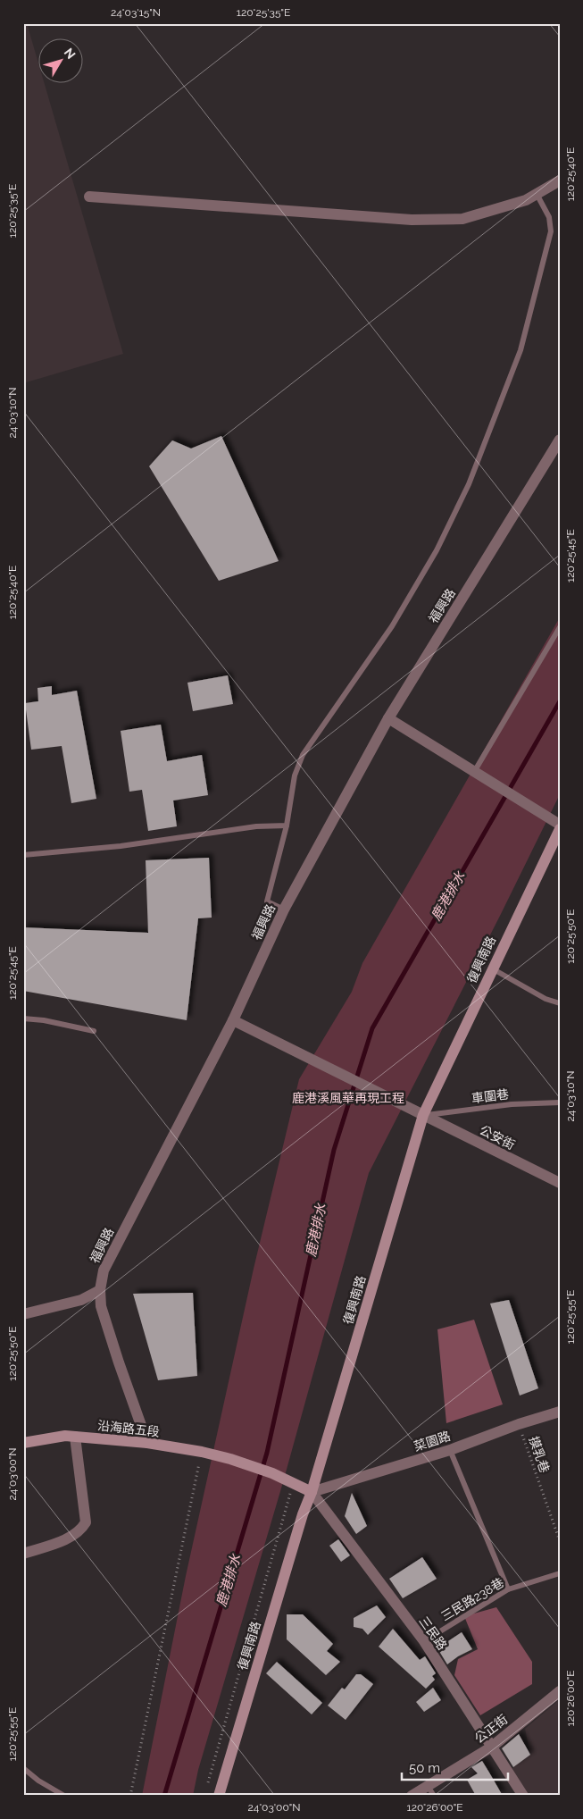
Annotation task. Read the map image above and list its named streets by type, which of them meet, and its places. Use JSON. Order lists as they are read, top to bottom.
{
  "streets": {
    "street": [
      "福興路",
      "復興南路",
      "公安街",
      "沿海路五段",
      "菜園路",
      "三民路",
      "公正街"
    ],
    "lane": ["車圍巷", "三民路238巷"],
    "path": ["摸乳巷"]
  },
  "crossings": [
    ["福興路", "公安街"],
    ["福興路", "沿海路五段"],
    ["復興南路", "車圍巷"],
    ["復興南路", "公安街"],
    ["復興南路", "沿海路五段"],
    ["復興南路", "菜園路"],
    ["復興南路", "三民路"],
    ["車圍巷", "公安街"],
    ["沿海路五段", "菜園路"],
    ["沿海路五段", "三民路"],
    ["菜園路", "摸乳巷"],
    ["菜園路", "三民路"],
    ["三民路238巷", "三民路"],
    ["三民路", "公正街"]
  ],
  "water": ["鹿港排水"],
  "parks": ["鹿港溪風華再現工程"],
  "scale_bar": "50 m",
  "north": "top right",
  "coordinates": [
    "24°03'15\"N",
    "120°25'35\"E",
    "120°25'40\"E",
    "24°03'10\"N",
    "120°25'45\"E",
    "120°25'50\"E",
    "120°25'55\"E",
    "24°03'00\"N",
    "120°26'00\"E"
  ]
}
